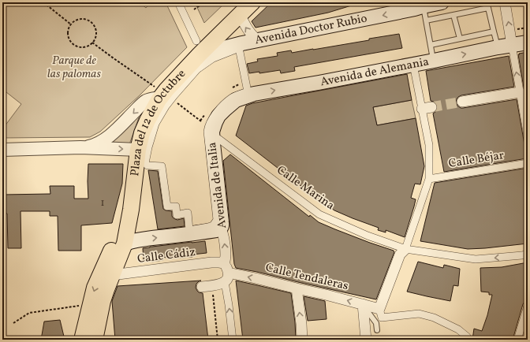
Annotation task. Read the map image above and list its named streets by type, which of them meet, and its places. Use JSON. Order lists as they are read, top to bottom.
{
  "streets": {
    "main road": [
      "Avenida Doctor Rubio",
      "Avenida de Alemania",
      "Plaza del 12 de Octubre",
      "Avenida de Italia"
    ],
    "street": [
      "Calle Béjar",
      "Calle Marina",
      "Calle Cádiz",
      "Calle Tendaleras"
    ]
  },
  "crossings": [
    ["Avenida Doctor Rubio", "Plaza del 12 de Octubre"],
    ["Avenida de Alemania", "Avenida de Italia"],
    ["Avenida de Italia", "Calle Cádiz"],
    ["Avenida de Italia", "Calle Tendaleras"],
    ["Calle Cádiz", "Calle Tendaleras"]
  ],
  "one_way": [
    "Avenida Doctor Rubio",
    "Avenida de Alemania",
    "Avenida de Italia",
    "Calle Marina",
    "Calle Tendaleras"
  ],
  "parks": ["Parque de las palomas"],
  "house_numbers": ["1"]
}
